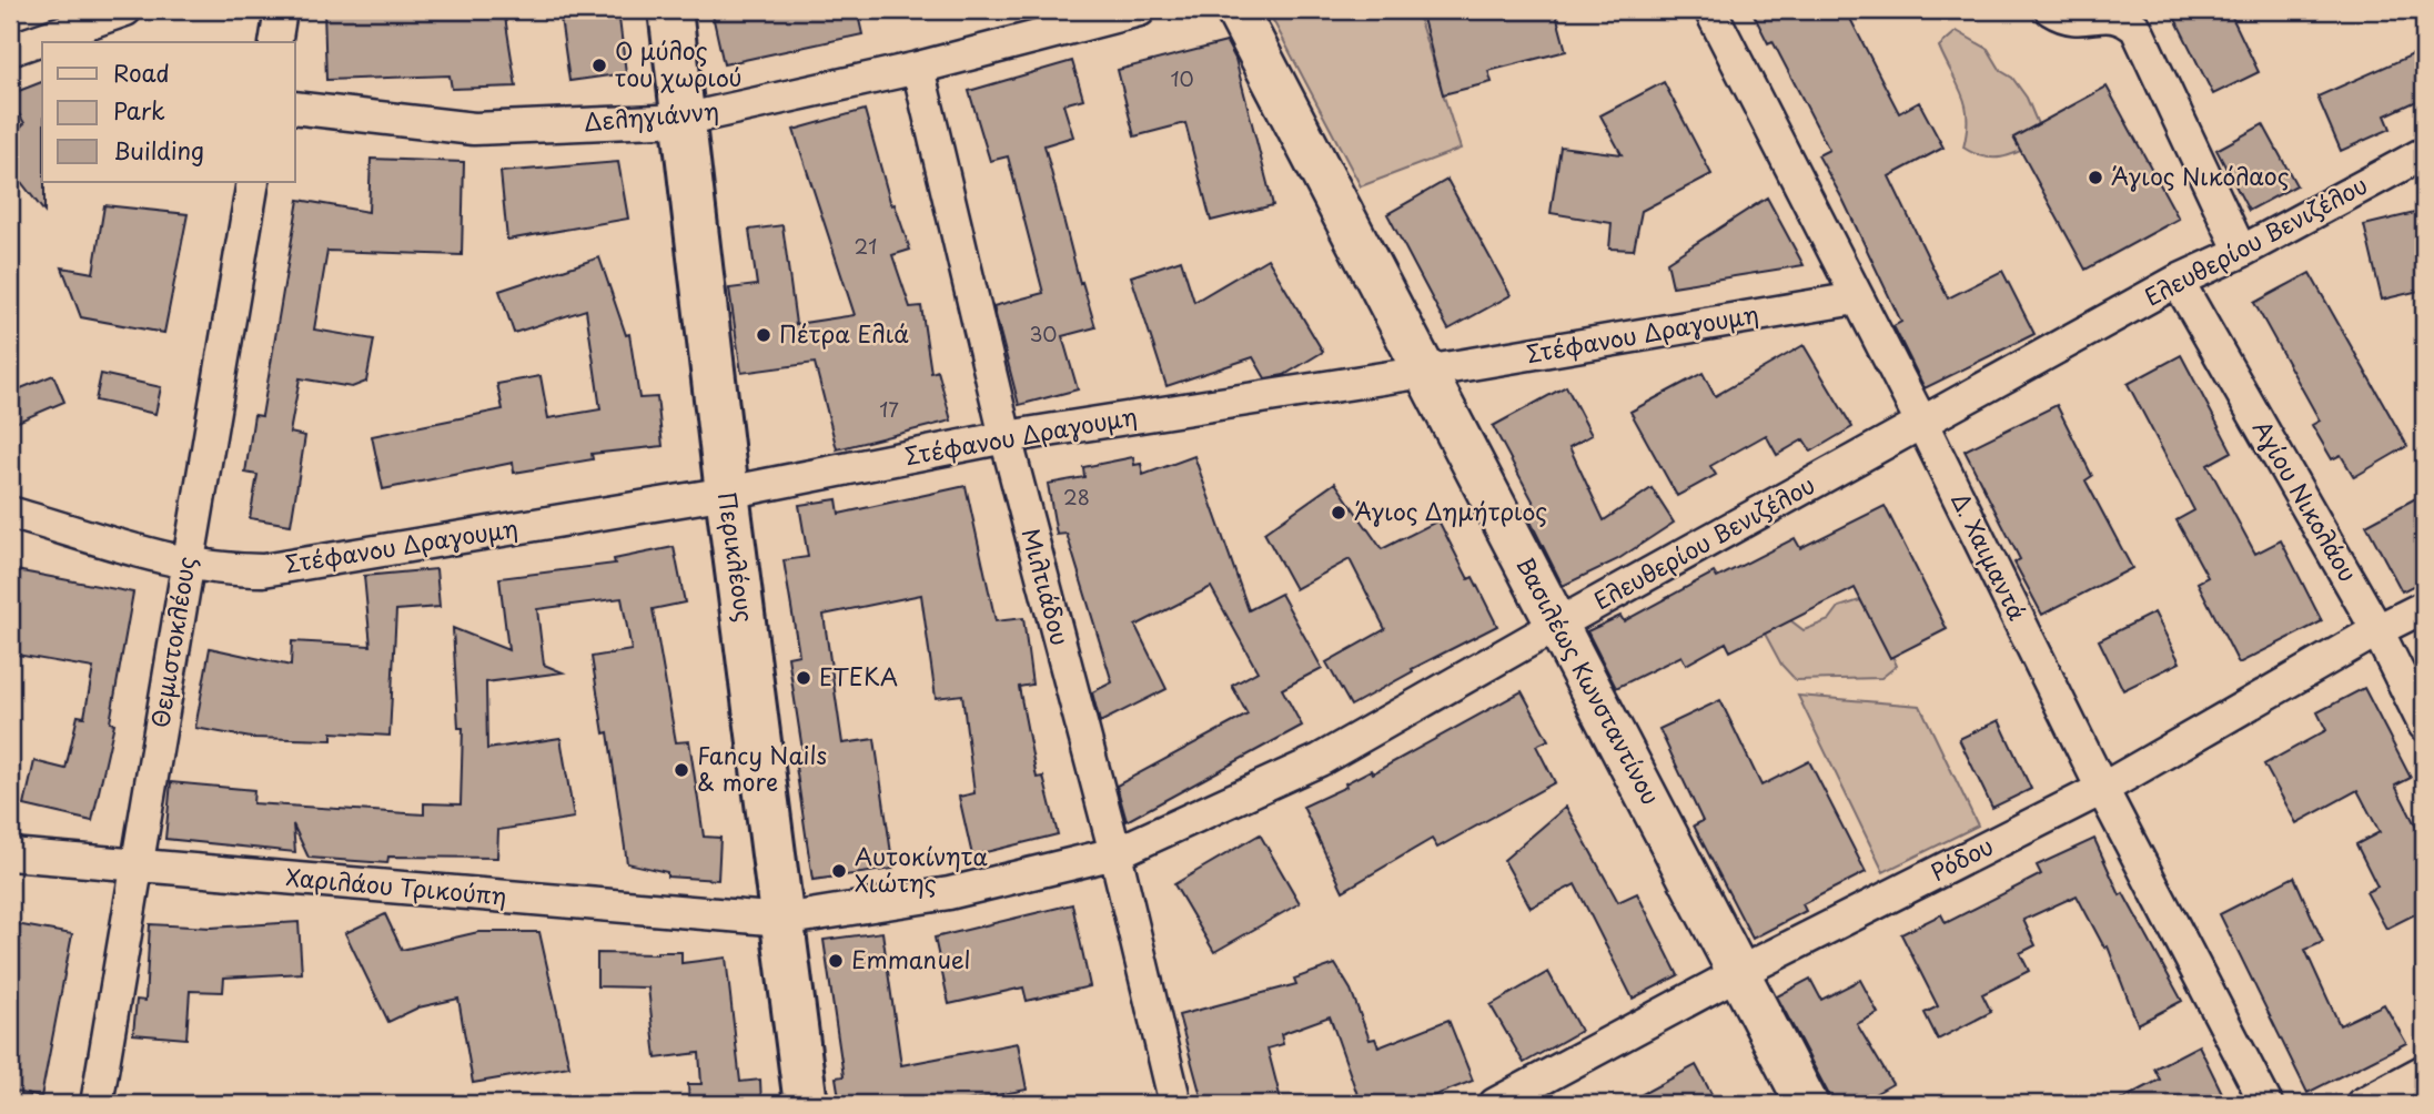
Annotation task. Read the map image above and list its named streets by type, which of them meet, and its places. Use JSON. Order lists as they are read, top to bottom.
{
  "streets": {
    "main road": ["Περικλέους"],
    "street": [
      "Δεληγιάννη",
      "Ελευθερίου Βενιζέλου",
      "Στέφανου Δραγουμη",
      "Αγίου Νικολάου",
      "Δ. Χαιμαντά",
      "Μιλτιάδου",
      "Θεμιστοκλέους",
      "Βασιλέως Κωνσταντίνου",
      "Ρόδου",
      "Χαριλάου Τρικούπη"
    ]
  },
  "crossings": [
    ["Δεληγιάννη", "Περικλέους"],
    ["Δεληγιάννη", "Μιλτιάδου"],
    ["Ελευθερίου Βενιζέλου", "Αγίου Νικολάου"],
    ["Ελευθερίου Βενιζέλου", "Περικλέους"],
    ["Ελευθερίου Βενιζέλου", "Δ. Χαιμαντά"],
    ["Ελευθερίου Βενιζέλου", "Μιλτιάδου"],
    ["Ελευθερίου Βενιζέλου", "Βασιλέως Κωνσταντίνου"],
    ["Ελευθερίου Βενιζέλου", "Χαριλάου Τρικούπη"],
    ["Στέφανου Δραγουμη", "Περικλέους"],
    ["Στέφανου Δραγουμη", "Δ. Χαιμαντά"],
    ["Στέφανου Δραγουμη", "Μιλτιάδου"],
    ["Στέφανου Δραγουμη", "Θεμιστοκλέους"],
    ["Στέφανου Δραγουμη", "Βασιλέως Κωνσταντίνου"],
    ["Αγίου Νικολάου", "Ρόδου"],
    ["Περικλέους", "Χαριλάου Τρικούπη"],
    ["Δ. Χαιμαντά", "Ρόδου"],
    ["Θεμιστοκλέους", "Χαριλάου Τρικούπη"],
    ["Βασιλέως Κωνσταντίνου", "Ρόδου"]
  ],
  "places": [
    "Ο μύλος του χωριού",
    "Άγιος Νικόλαος",
    "Πέτρα Ελιά",
    "Άγιος Δημήτριος",
    "ΕΤΕΚΑ",
    "Fancy Nails & more",
    "Αυτοκίνητα Χιώτης",
    "Emmanuel"
  ],
  "house_numbers": [
    "10",
    "21",
    "30",
    "17",
    "28"
  ],
  "legend": ["Road", "Park", "Building"]
}
